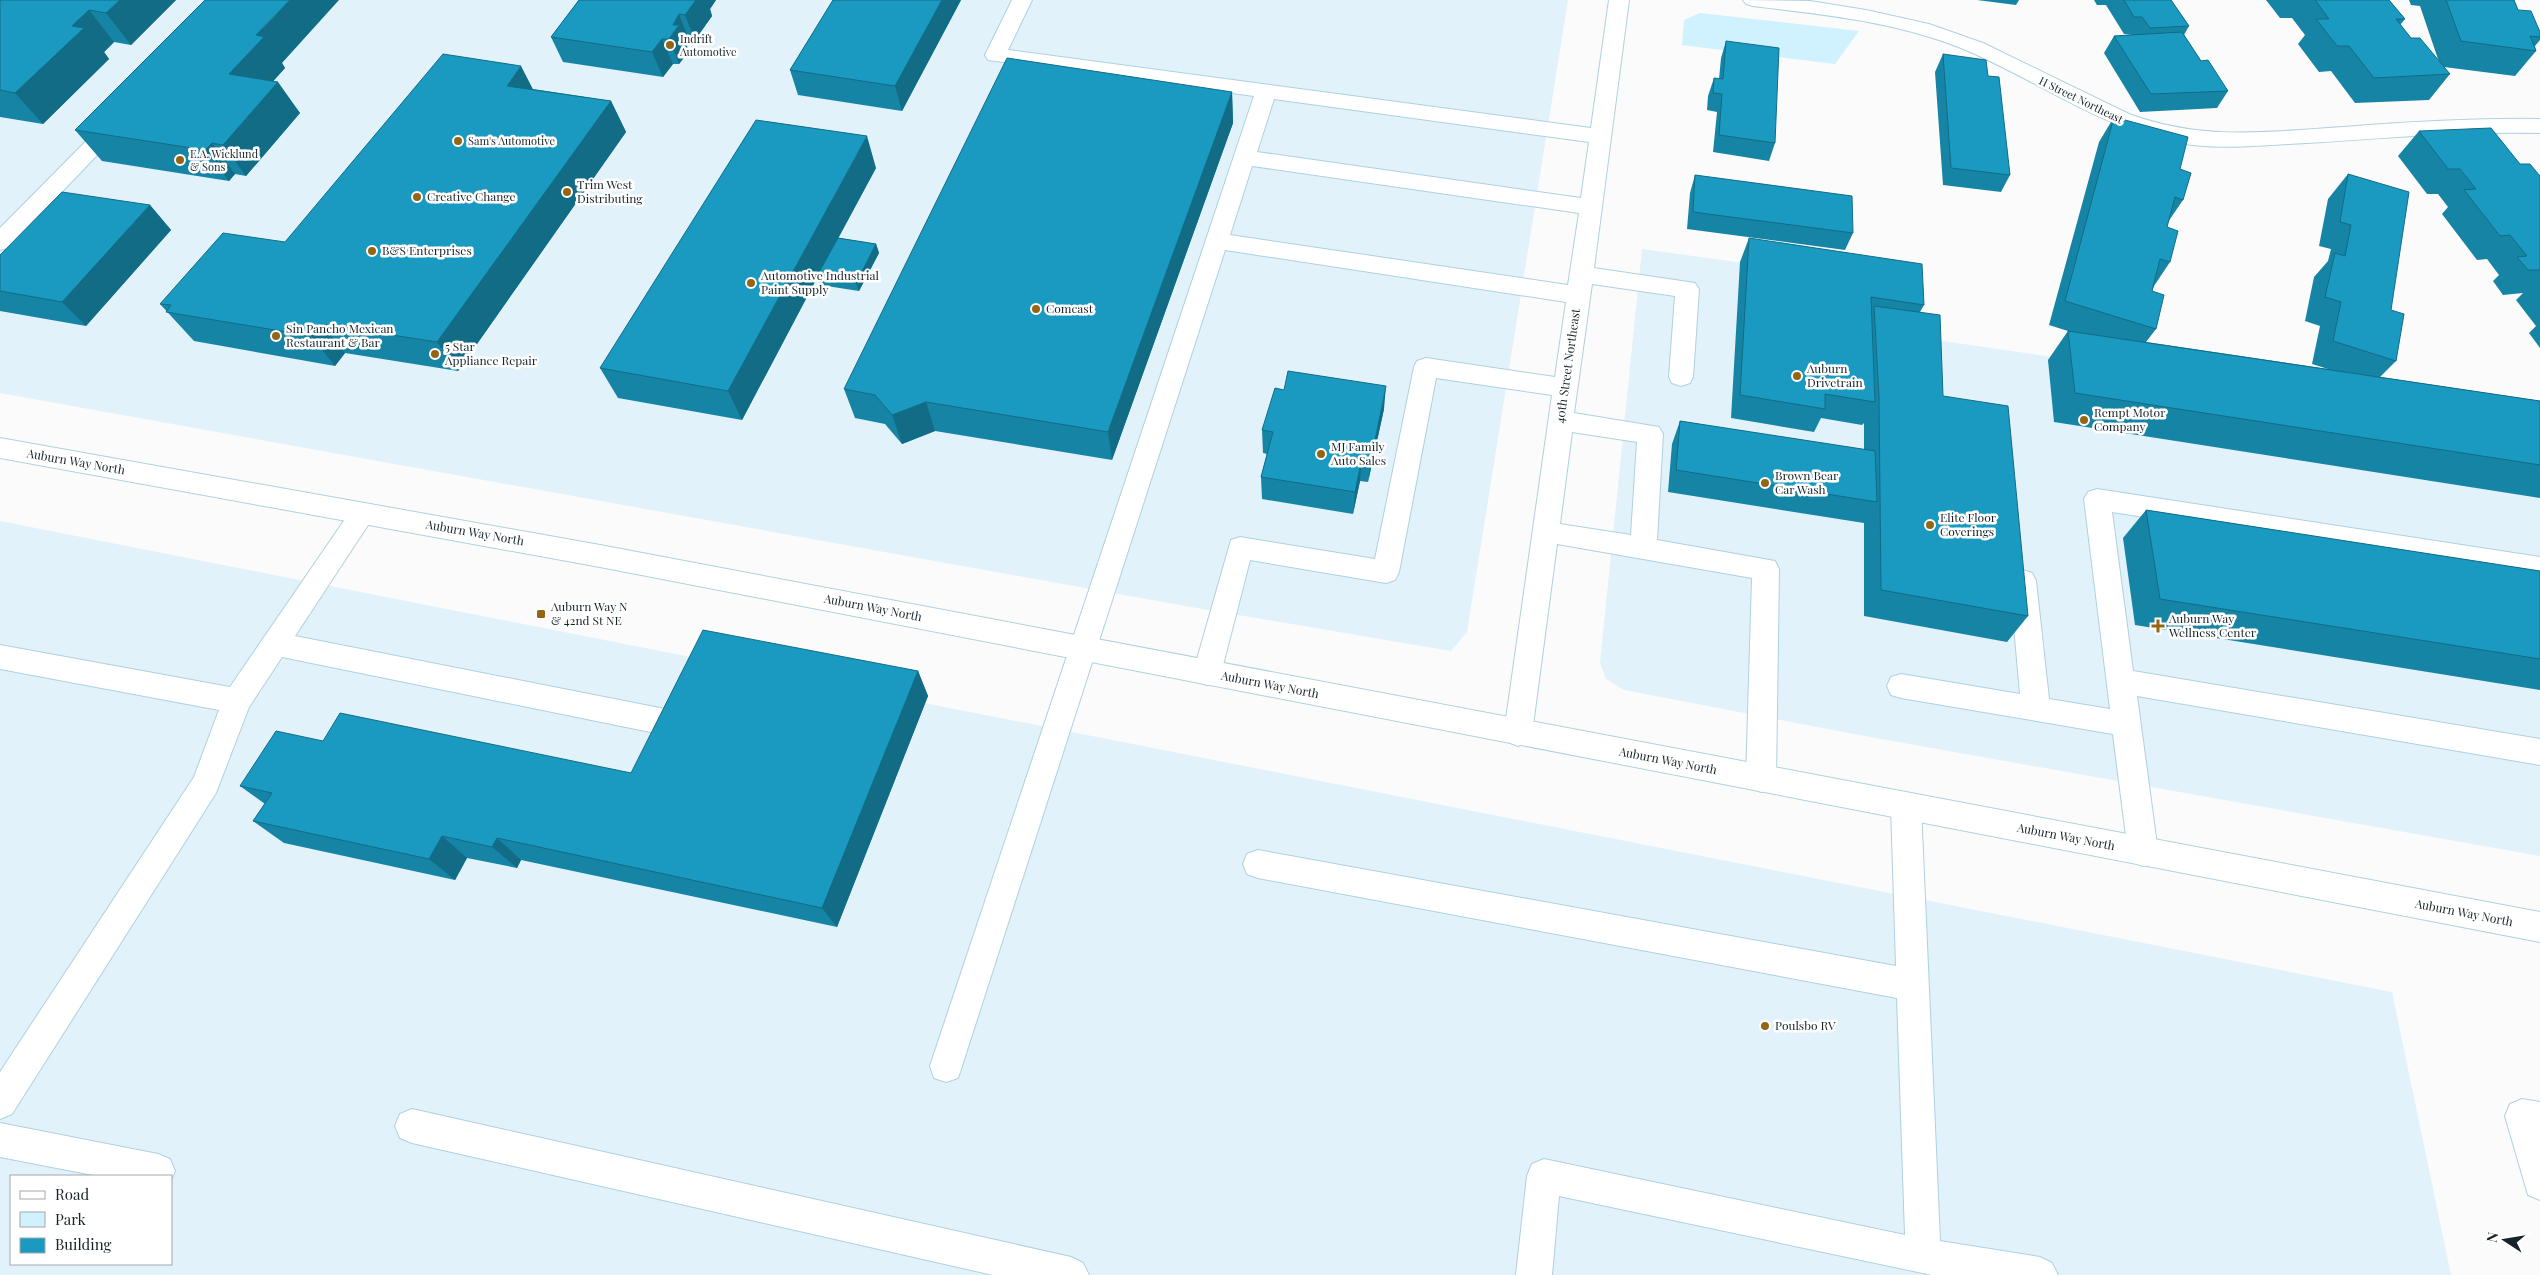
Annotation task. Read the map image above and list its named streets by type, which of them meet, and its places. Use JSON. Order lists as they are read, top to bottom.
{
  "streets": {
    "main road": ["H Street Northeast", "40th Street Northeast", "Auburn Way North"]
  },
  "crossings": [
    ["40th Street Northeast", "Auburn Way North"]
  ],
  "places": {
    "other": [
      "Indrift Automotive",
      "Sam's Automotive",
      "E.A. Wicklund & Sons",
      "Trim West Distributing",
      "Creative Change",
      "B&S Enterprises",
      "Automotive Industrial Paint Supply",
      "Comcast",
      "Sin Pancho Mexican Restaurant & Bar",
      "5 Star Appliance Repair",
      "Auburn Drivetrain",
      "Rempt Motor Company",
      "MJ Family Auto Sales",
      "Brown Bear Car Wash",
      "Elite Floor Coverings",
      "Poulsbo RV"
    ],
    "transit": ["Auburn Way N & 42nd St NE"],
    "health": ["Auburn Way Wellness Center"]
  },
  "legend": ["Road", "Park", "Building"],
  "north": "left"
}
